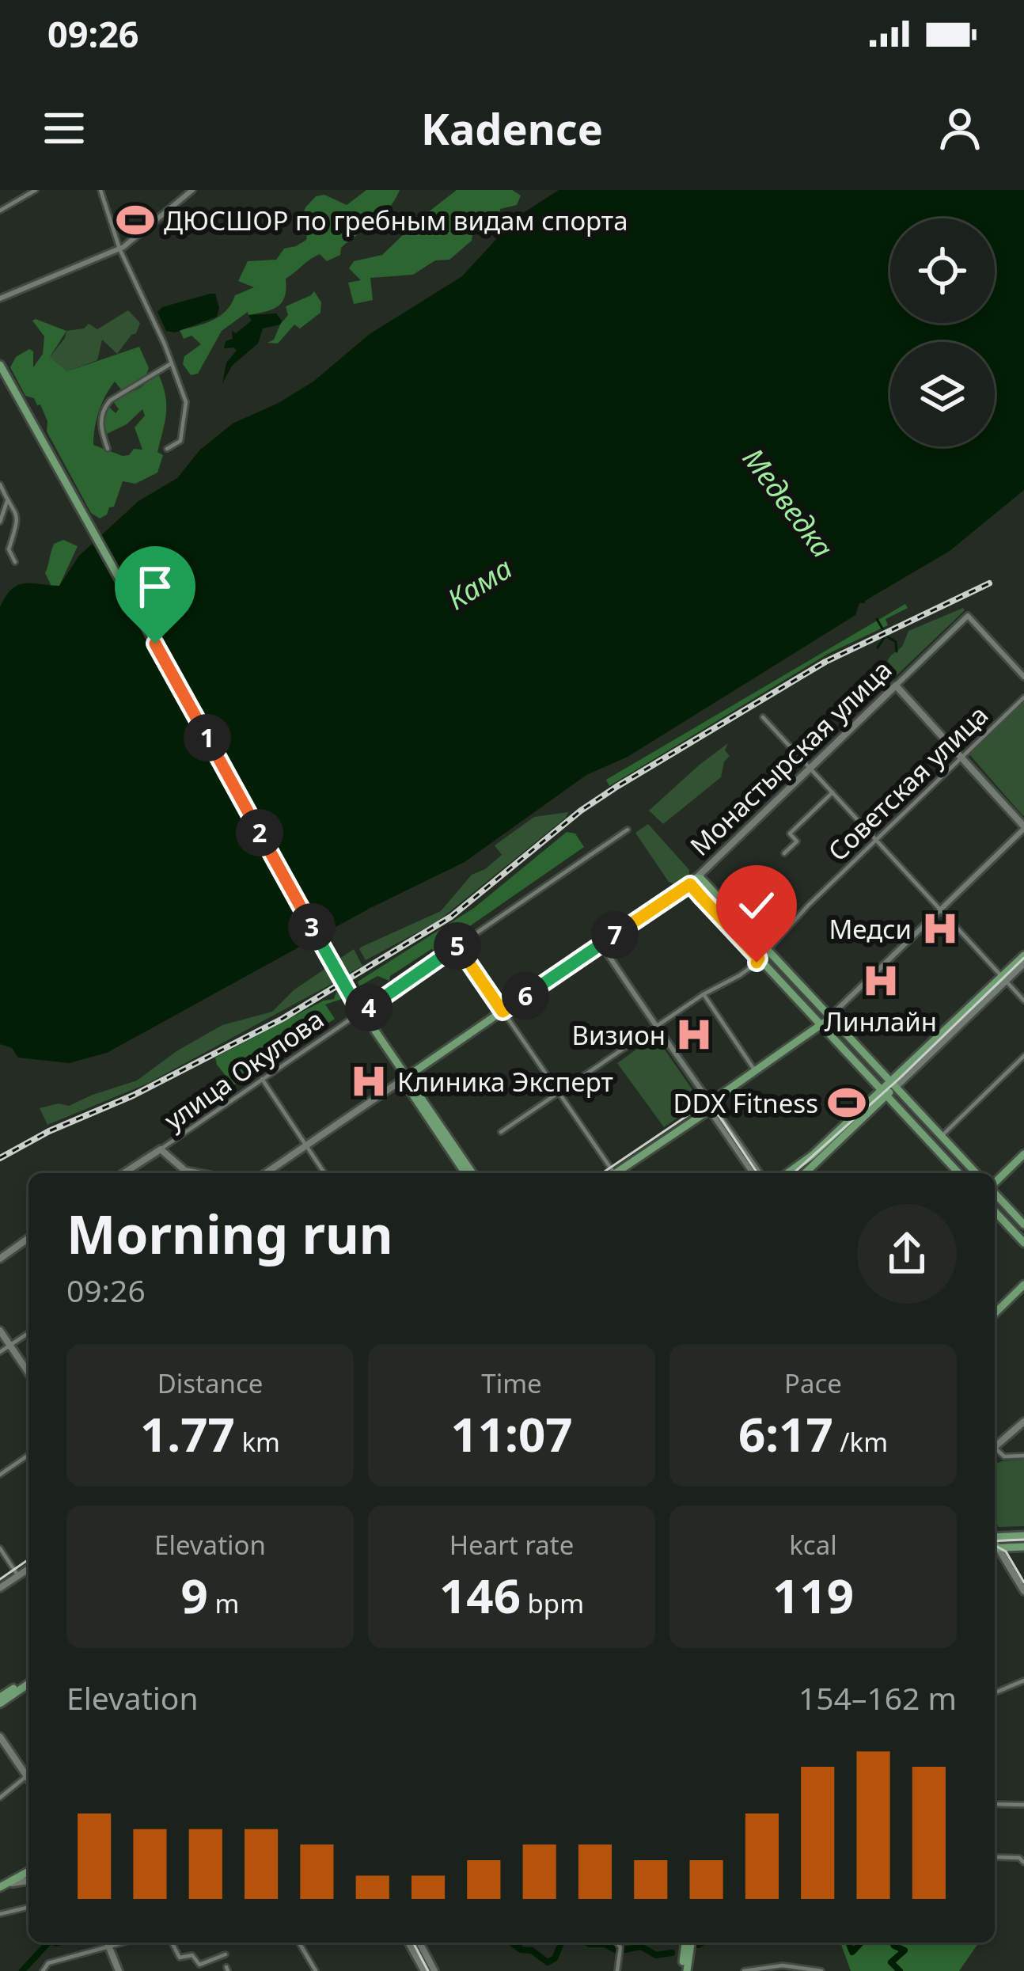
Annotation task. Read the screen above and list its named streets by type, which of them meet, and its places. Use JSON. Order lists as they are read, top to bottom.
{
  "streets": {
    "main road": ["Монастырская улица", "улица Окулова"],
    "street": ["Советская улица"]
  },
  "water": ["Медведка", "Кама"],
  "places": {
    "sports": ["ДЮСШОР по гребным видам спорта", "DDX Fitness"],
    "hospital": [
      "Медси",
      "Линлайн",
      "Визион",
      "Клиника Эксперт"
    ]
  },
  "page": {
    "status": "09:26",
    "header": "Kadence",
    "pins": [
      "1",
      "2",
      "3",
      "7",
      "5",
      "6",
      "4"
    ],
    "heading": ["Morning run", "09:26"],
    "stats": [
      ["Distance", "1.77 km"],
      ["Time", "11:07"],
      ["Pace", "6:17 /km"],
      ["Elevation", "9 m"],
      ["Heart rate", "146 bpm"],
      ["kcal", "119"]
    ],
    "chart": ["Elevation", "154–162 m"]
  }
}
